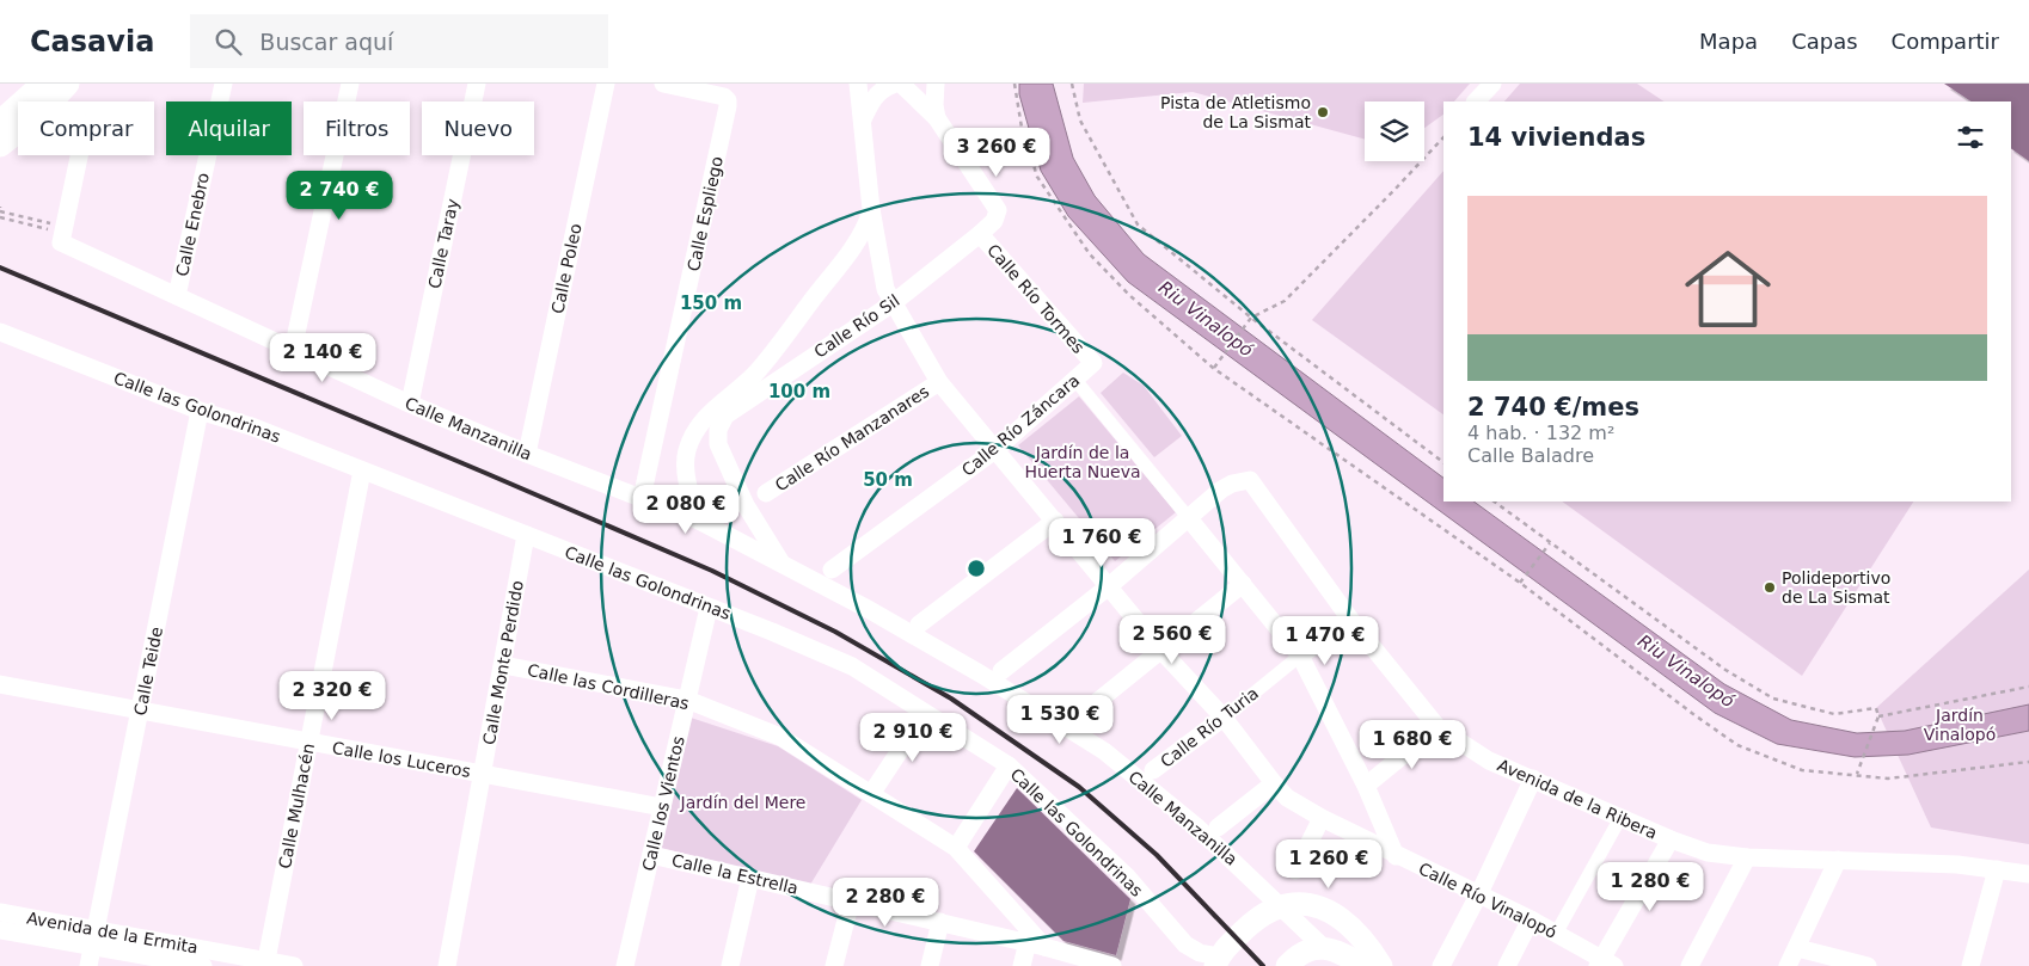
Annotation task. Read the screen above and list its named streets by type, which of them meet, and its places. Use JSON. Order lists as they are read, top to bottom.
{
  "streets": {
    "street": [
      "Calle Espliego",
      "Calle Enebro",
      "Calle Taray",
      "Calle Poleo",
      "Calle Río Tormes",
      "Calle Río Sil",
      "Calle las Golondrinas",
      "Calle Río Záncara",
      "Calle Manzanilla",
      "Calle Río Manzanares",
      "Calle Monte Perdido",
      "Calle Teide",
      "Calle las Cordilleras",
      "Calle Río Turia",
      "Calle los Luceros",
      "Avenida de la Ribera",
      "Calle los Vientos",
      "Calle Mulhacén",
      "Calle la Estrella",
      "Calle Río Vinalopó",
      "Avenida de la Ermita"
    ]
  },
  "crossings": [
    ["Calle Espliego", "Calle Manzanilla"],
    ["Calle Enebro", "Calle Manzanilla"],
    ["Calle Taray", "Calle Manzanilla"],
    ["Calle Poleo", "Calle Manzanilla"],
    ["Calle Río Tormes", "Calle Río Sil"],
    ["Calle Río Tormes", "Calle Río Záncara"],
    ["Calle Río Sil", "Calle Manzanilla"],
    ["Calle Río Sil", "Calle Río Vinalopó"],
    ["Calle las Golondrinas", "Calle Monte Perdido"],
    ["Calle las Golondrinas", "Calle Teide"],
    ["Calle las Golondrinas", "Calle los Vientos"],
    ["Calle las Golondrinas", "Calle Mulhacén"],
    ["Calle Río Záncara", "Calle Río Vinalopó"],
    ["Calle Río Manzanares", "Calle Río Vinalopó"],
    ["Calle Monte Perdido", "Calle las Cordilleras"],
    ["Calle Monte Perdido", "Calle los Luceros"],
    ["Calle Teide", "Calle los Luceros"],
    ["Calle Teide", "Avenida de la Ermita"],
    ["Calle las Cordilleras", "Calle los Vientos"],
    ["Calle las Cordilleras", "Calle la Estrella"],
    ["Calle Río Turia", "Avenida de la Ribera"],
    ["Calle Río Turia", "Calle Río Vinalopó"],
    ["Calle los Luceros", "Calle los Vientos"],
    ["Calle los Luceros", "Calle Mulhacén"],
    ["Calle los Vientos", "Calle la Estrella"],
    ["Calle Mulhacén", "Avenida de la Ermita"]
  ],
  "water": ["Riu Vinalopó"],
  "parks": ["Jardín de la Huerta Nueva", "Jardín Vinalopó", "Jardín del Mere"],
  "places": ["Pista de Atletismo de La Sismat", "Polideportivo de La Sismat"],
  "page": {
    "header": "Casavia",
    "search": "Buscar aquí",
    "nav": ["Mapa", "Capas", "Compartir"],
    "chip": [
      "Comprar",
      "Alquilar",
      "Filtros",
      "Nuevo"
    ],
    "heading": "14 viviendas",
    "price": [
      "3 260 €",
      "2 740 €",
      "2 140 €",
      "2 080 €",
      "1 760 €",
      "2 560 €",
      "1 470 €",
      "2 320 €",
      "1 530 €",
      "2 910 €",
      "1 680 €",
      "1 260 €",
      "1 280 €",
      "2 280 €"
    ],
    "list": [
      {
        "name": "2 740 €/mes",
        "note": "4 hab. · 132 m² · Calle Baladre"
      }
    ]
  },
  "rings": ["150 m", "100 m", "50 m"]
}
